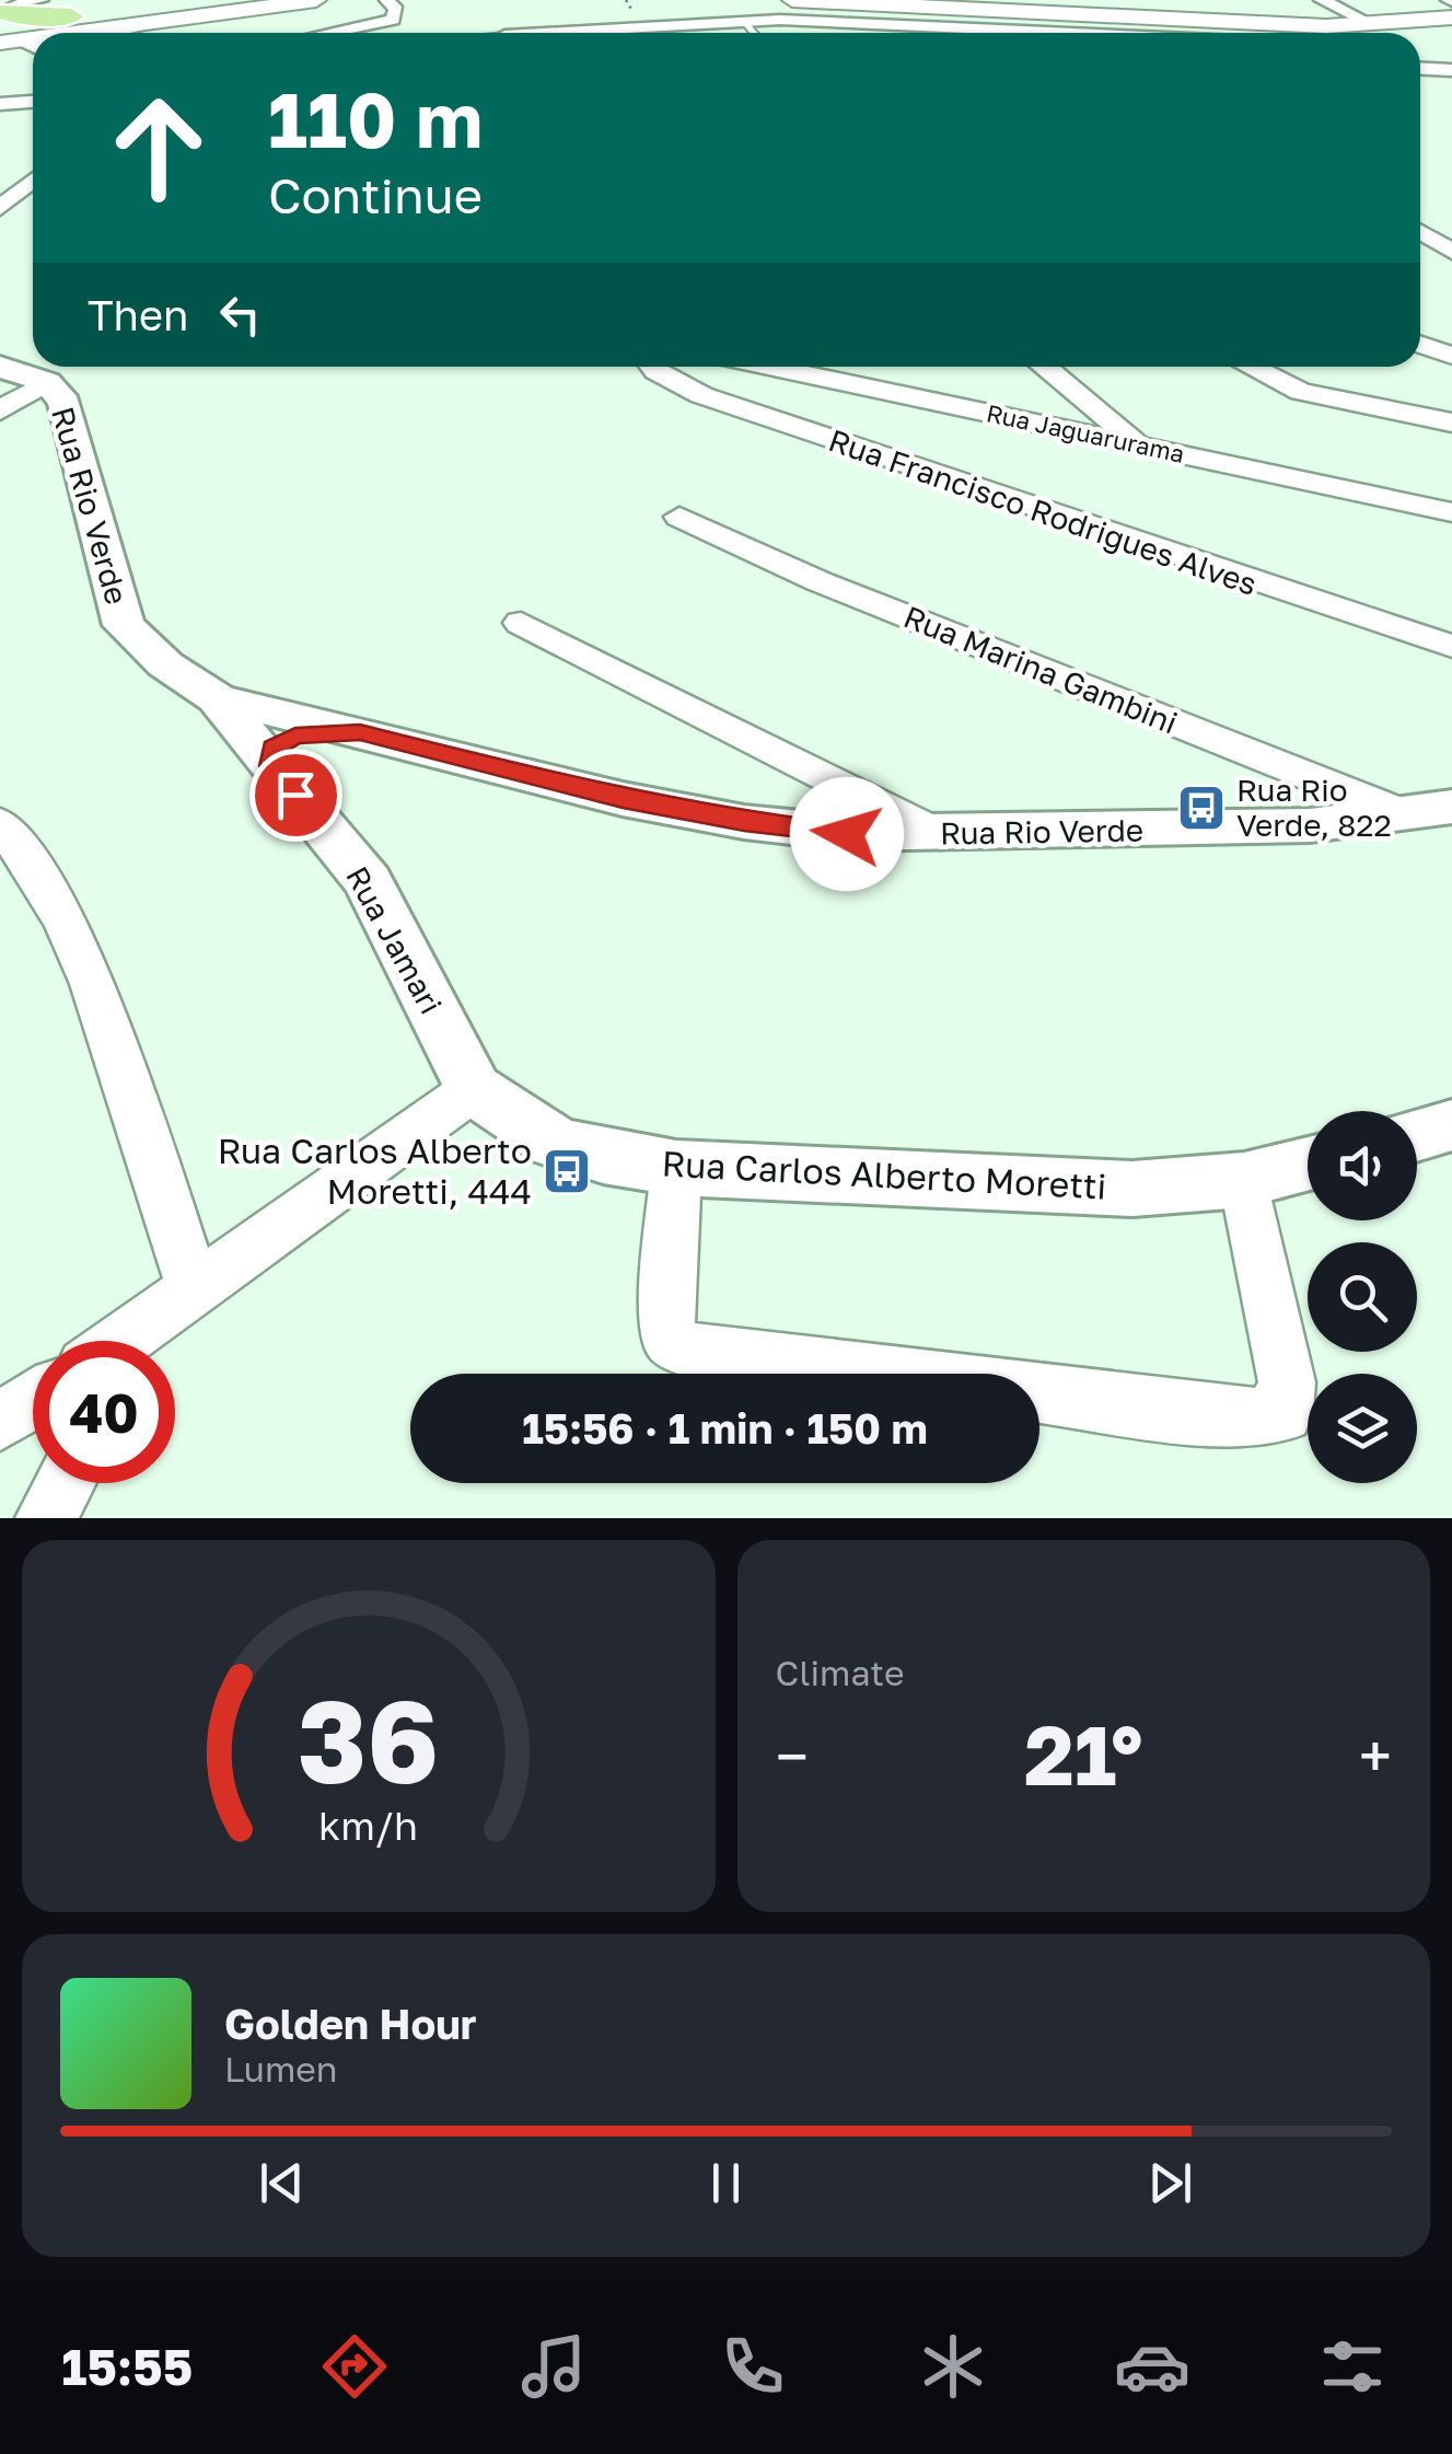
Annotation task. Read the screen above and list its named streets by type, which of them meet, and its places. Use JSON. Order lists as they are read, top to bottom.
{
  "streets": {
    "street": [
      "Rua Jaguarurama",
      "Rua Rio Verde",
      "Rua Francisco Rodrigues Alves",
      "Rua Marina Gambini",
      "Rua Jamari",
      "Rua Carlos Alberto Moretti"
    ]
  },
  "crossings": [
    ["Rua Rio Verde", "Rua Marina Gambini"],
    ["Rua Rio Verde", "Rua Jamari"],
    ["Rua Jamari", "Rua Carlos Alberto Moretti"]
  ],
  "places": {
    "bus stop": ["Rua Rio Verde, 822", "Rua Carlos Alberto Moretti, 444"]
  },
  "page": {
    "turn": ["110 m", "Continue"],
    "then": "Then",
    "limit": "40",
    "trip": "15:56 · 1 min · 150 m",
    "tile": "Climate",
    "heat": ["−", "21°", "+"],
    "song": ["Golden Hour", "Lumen"],
    "tabs": "15:55",
    "gauge": ["36", "km/h"]
  }
}
